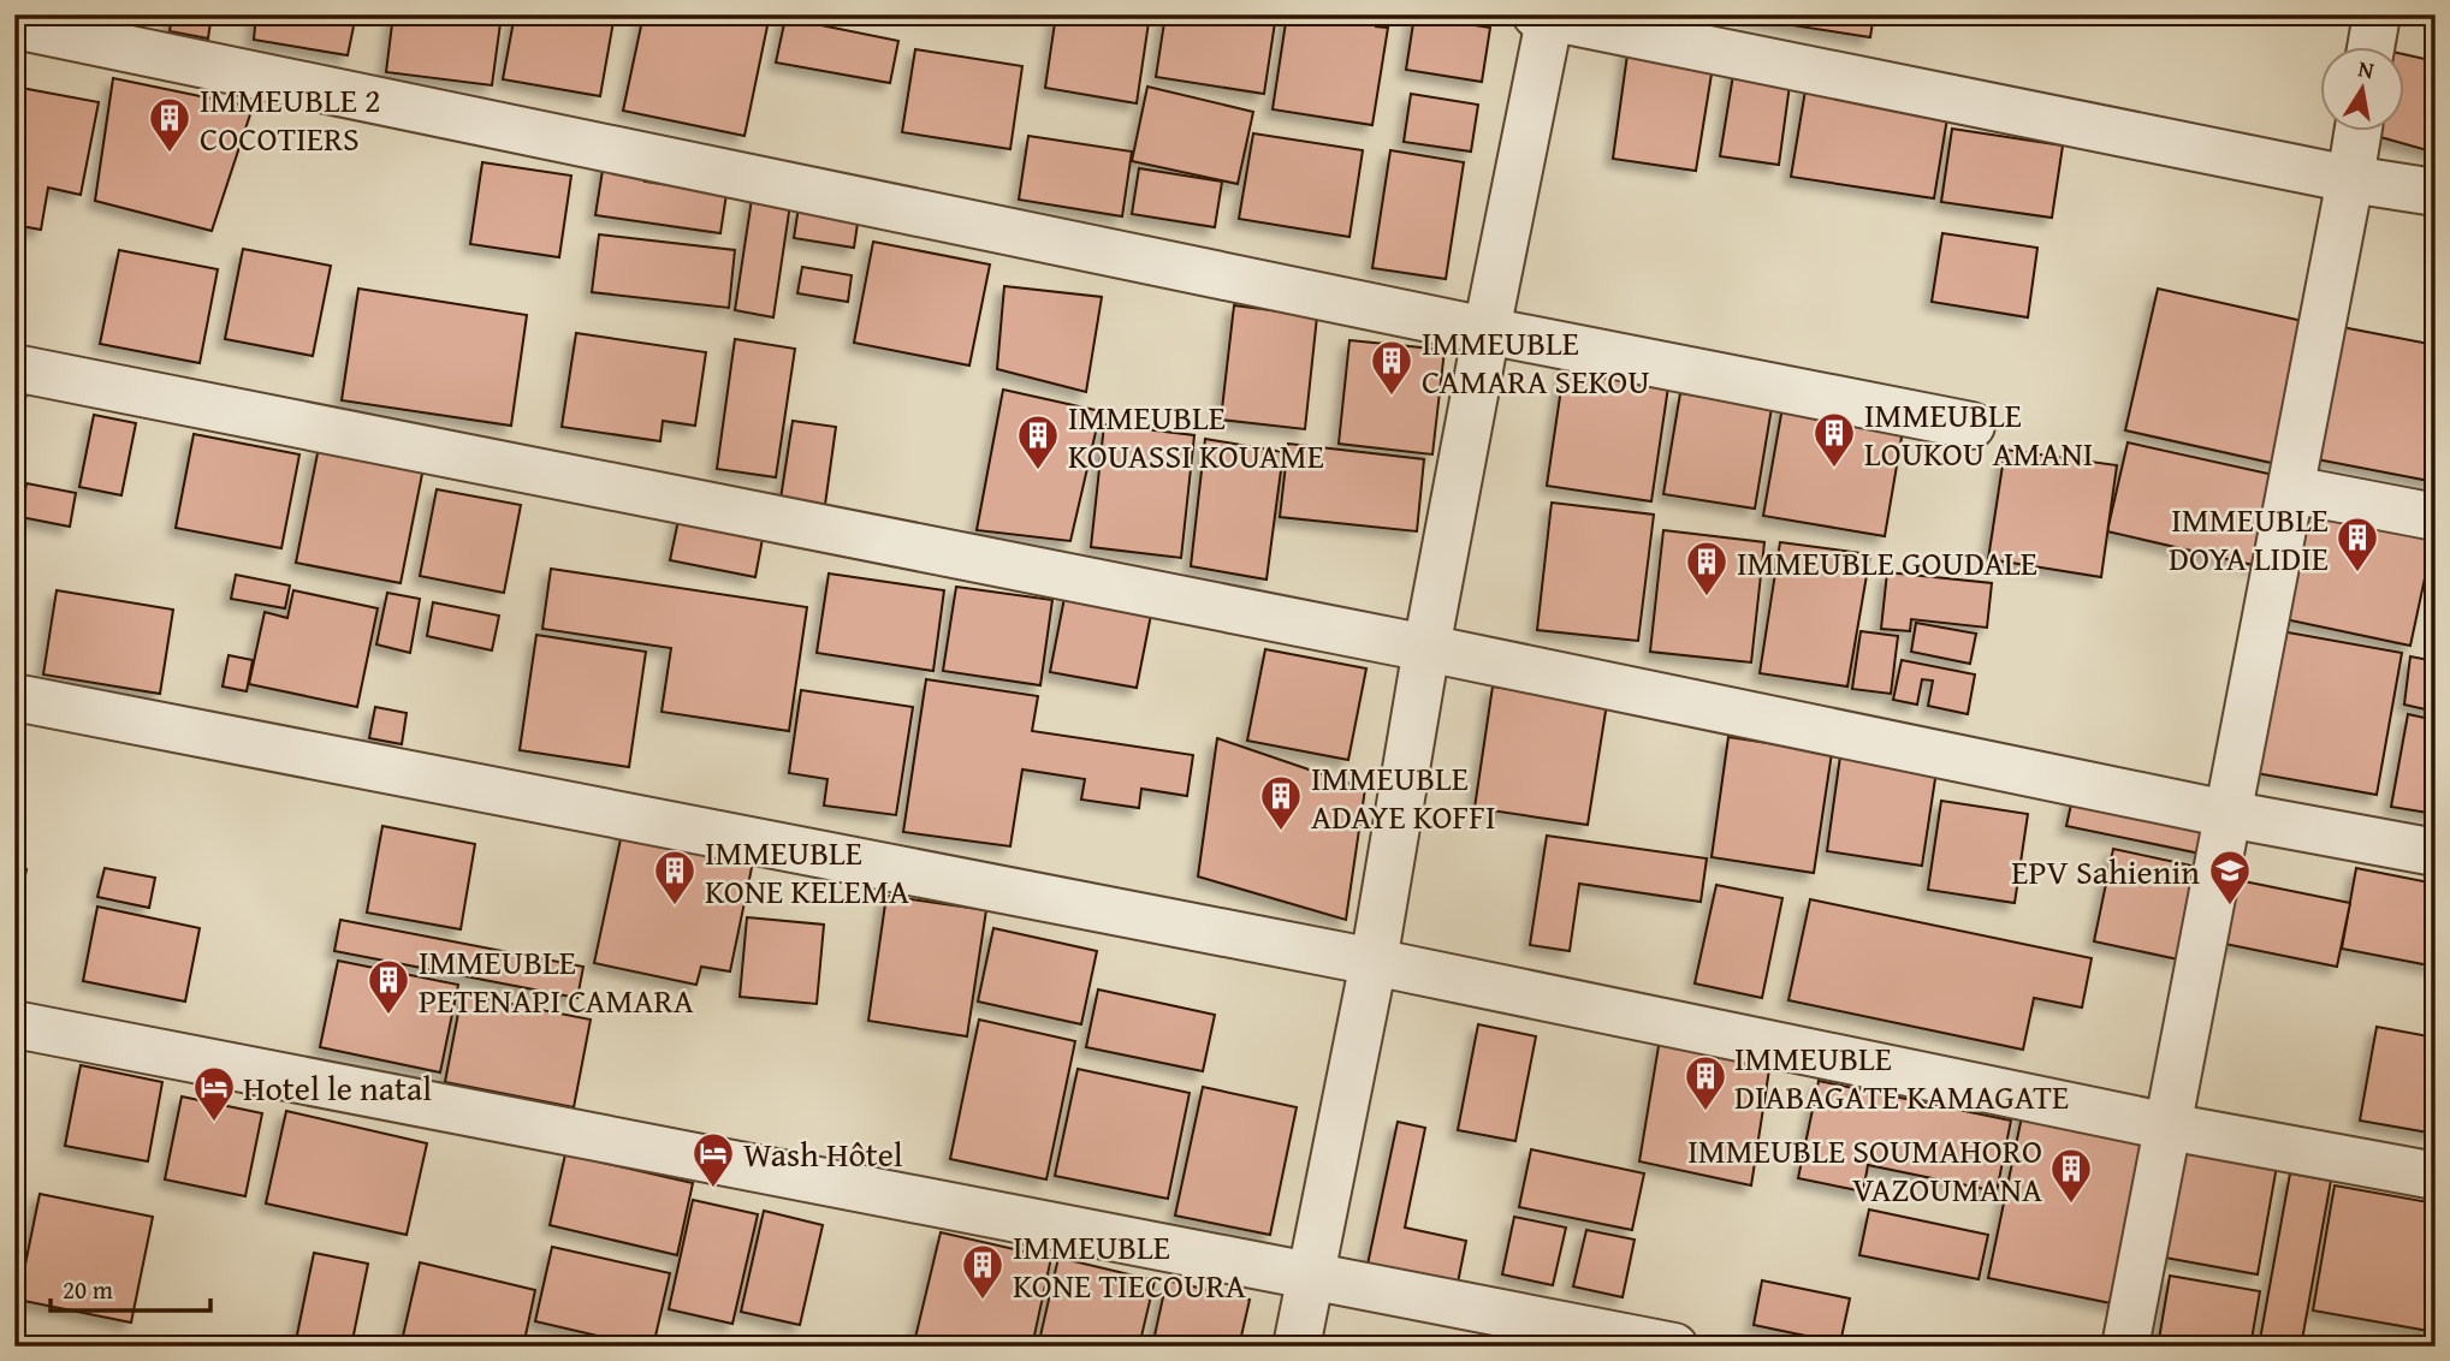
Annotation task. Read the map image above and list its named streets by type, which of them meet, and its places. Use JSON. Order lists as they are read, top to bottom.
{
  "places": {
    "building": [
      "IMMEUBLE 2 COCOTIERS",
      "IMMEUBLE CAMARA SEKOU",
      "IMMEUBLE LOUKOU AMANI",
      "IMMEUBLE KOUASSI KOUAME",
      "IMMEUBLE DOYA LIDIE",
      "IMMEUBLE GOUDALE",
      "IMMEUBLE ADAYE KOFFI",
      "IMMEUBLE KONE KELEMA",
      "IMMEUBLE PETENAPI CAMARA",
      "IMMEUBLE DIABAGATE KAMAGATE",
      "IMMEUBLE SOUMAHORO VAZOUMANA",
      "IMMEUBLE KONE TIECOURA"
    ],
    "school or university": ["EPV Sahienin"],
    "hotel": ["Hotel le natal", "Wash Hôtel"]
  },
  "scale_bar": "20 m",
  "north": "top"
}
